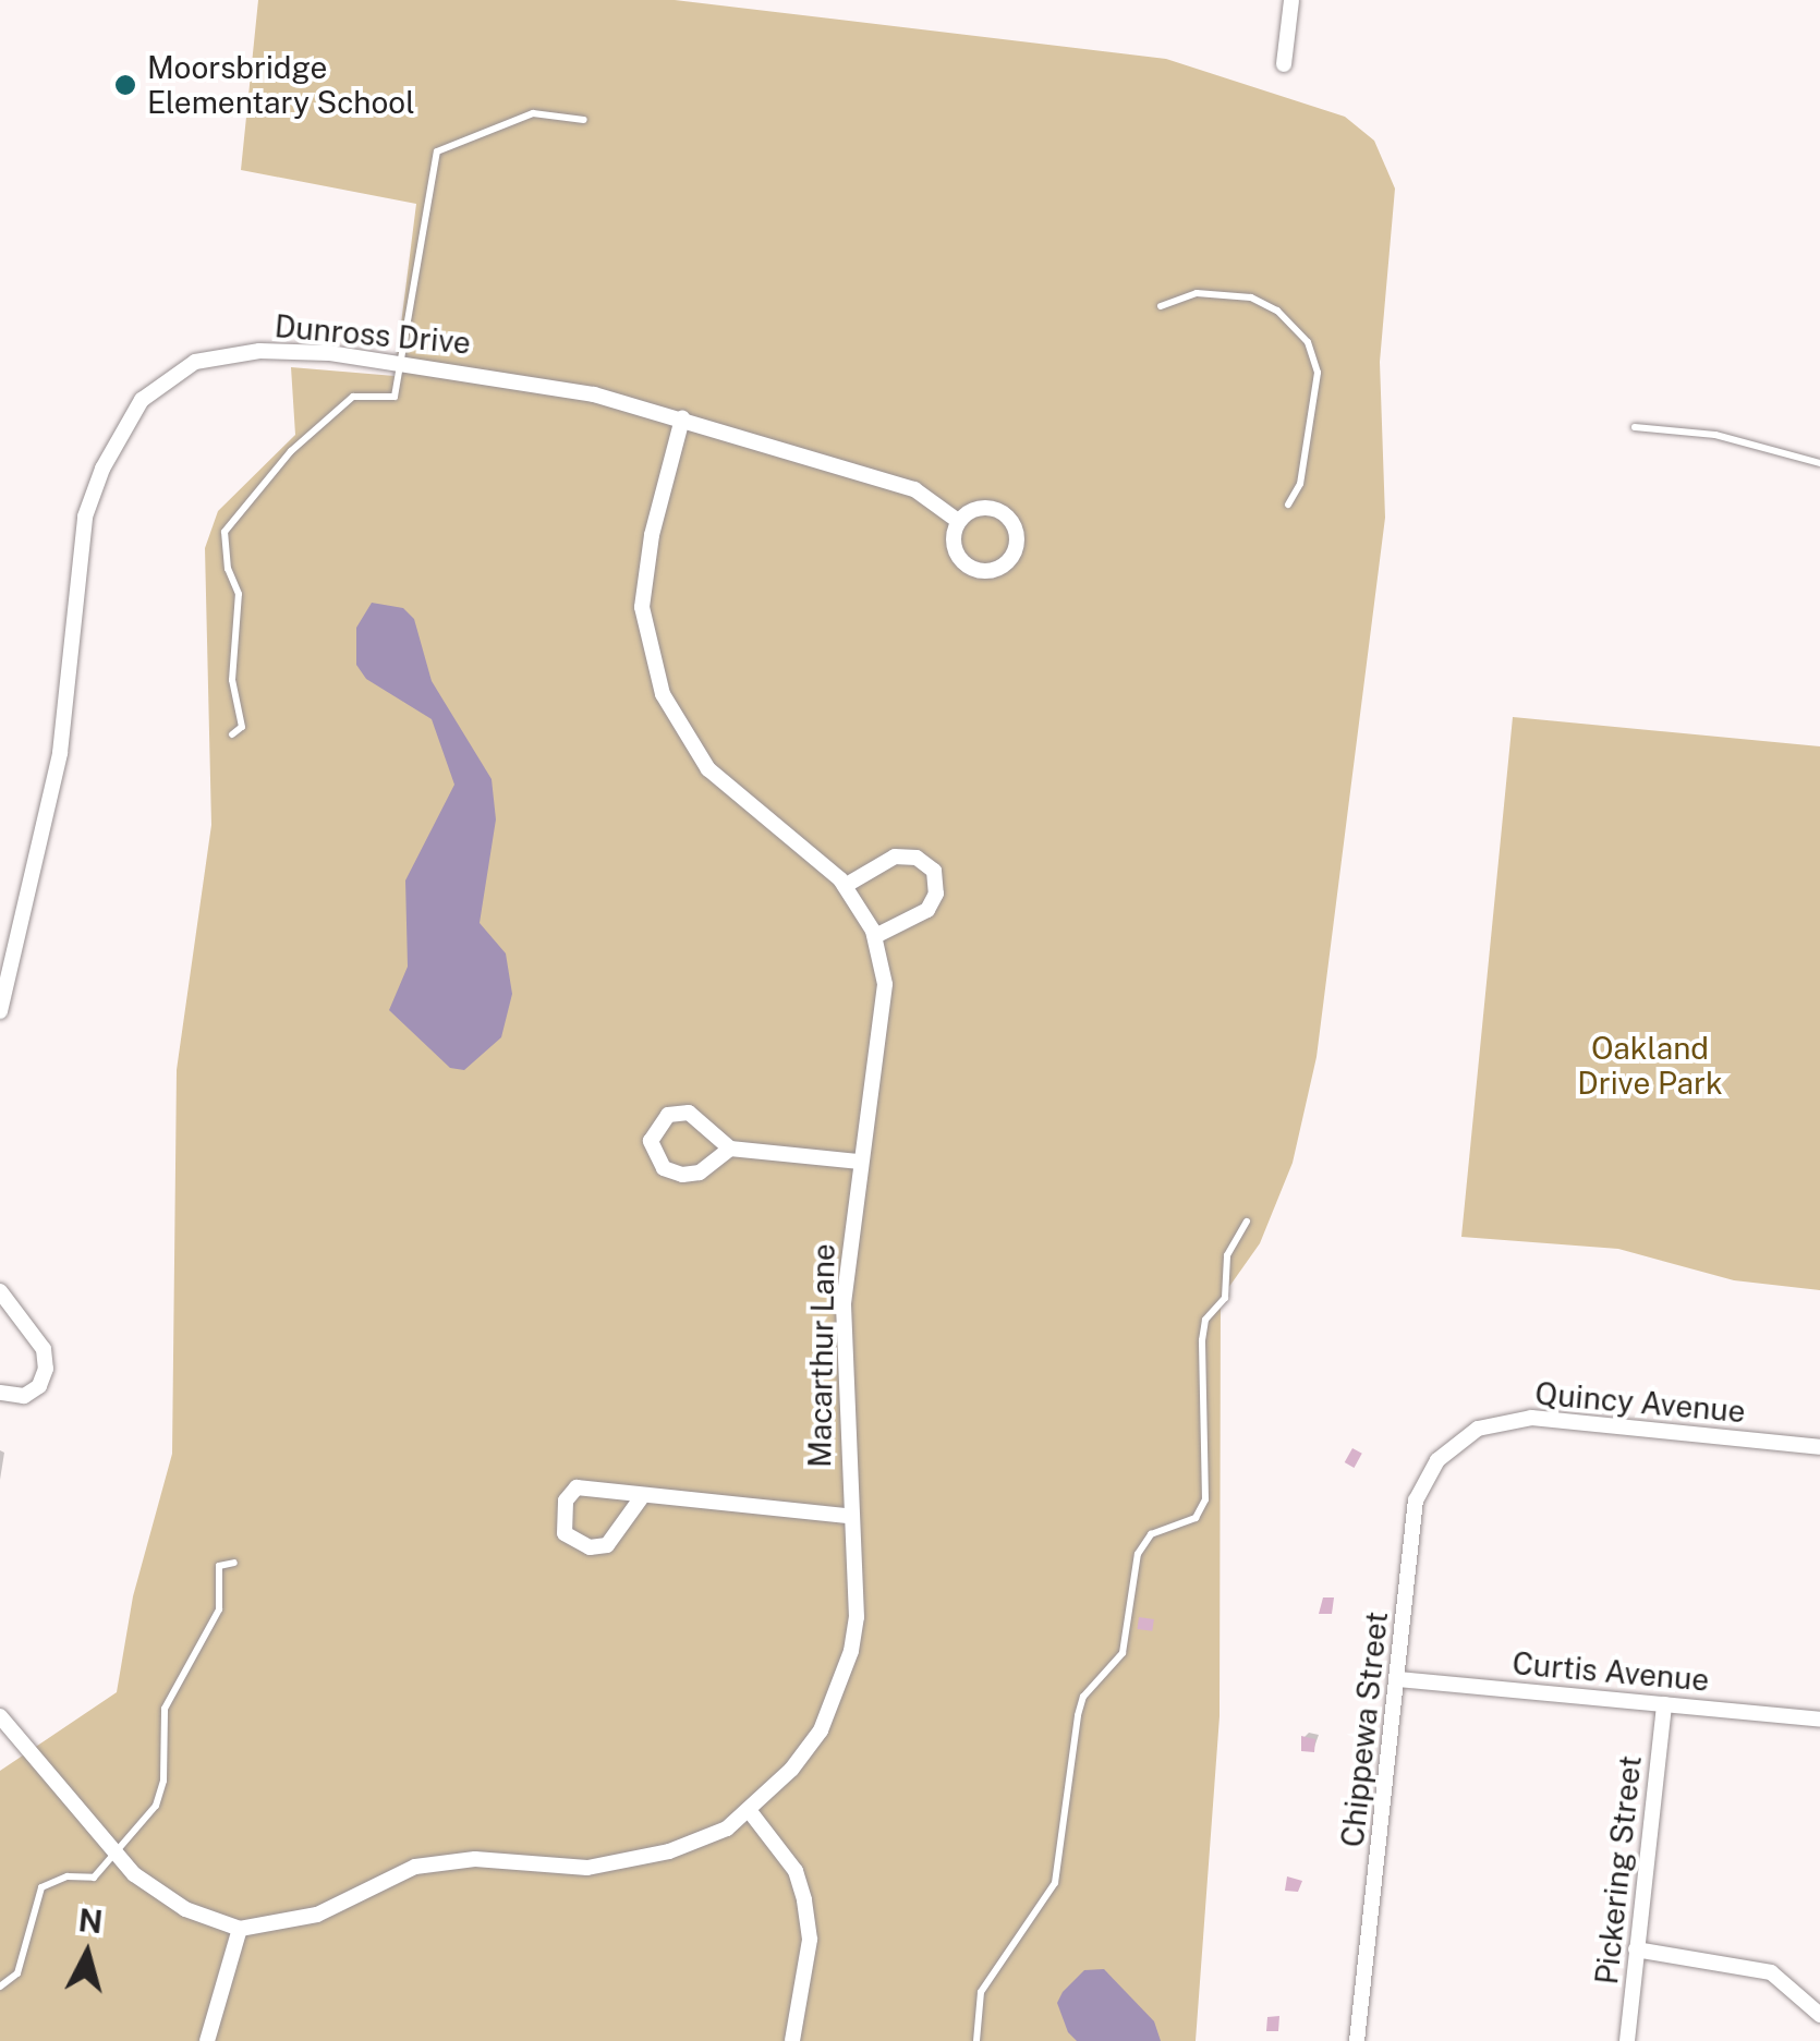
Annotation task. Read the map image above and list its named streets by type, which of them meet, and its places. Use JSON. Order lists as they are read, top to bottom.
{
  "streets": {
    "street": [
      "Dunross Drive",
      "Macarthur Lane",
      "Quincy Avenue",
      "Curtis Avenue",
      "Chippewa Street",
      "Pickering Street"
    ]
  },
  "crossings": [
    ["Dunross Drive", "Macarthur Lane"],
    ["Quincy Avenue", "Chippewa Street"],
    ["Curtis Avenue", "Chippewa Street"],
    ["Curtis Avenue", "Pickering Street"]
  ],
  "parks": ["Oakland Drive Park"],
  "places": ["Moorsbridge Elementary School"],
  "north": "top"
}
